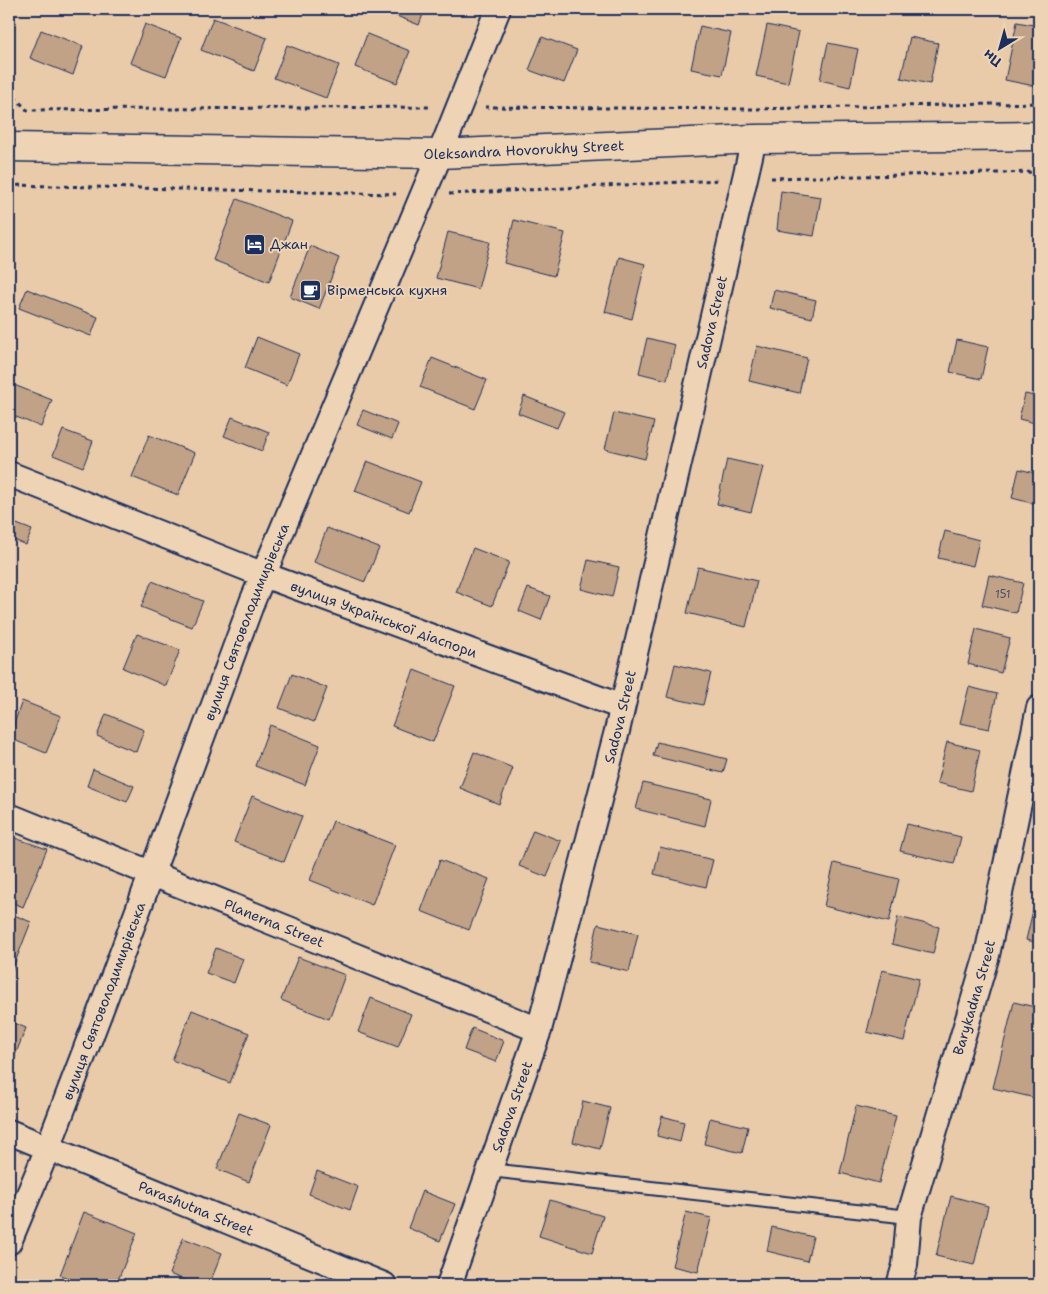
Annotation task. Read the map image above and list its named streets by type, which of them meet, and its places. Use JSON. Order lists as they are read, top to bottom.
{
  "streets": {
    "main road": ["Oleksandra Hovorukhy Street"],
    "street": [
      "Sadova Street",
      "вулиця Української діаспори",
      "вулиця Святоволодимирівська",
      "Planerna Street",
      "Barykadna Street",
      "Parashutna Street"
    ]
  },
  "crossings": [
    ["Oleksandra Hovorukhy Street", "Sadova Street"],
    ["Oleksandra Hovorukhy Street", "вулиця Святоволодимирівська"],
    ["Sadova Street", "вулиця Української діаспори"],
    ["Sadova Street", "Planerna Street"],
    ["вулиця Української діаспори", "вулиця Святоволодимирівська"],
    ["вулиця Святоволодимирівська", "Planerna Street"],
    ["вулиця Святоволодимирівська", "Parashutna Street"]
  ],
  "places": {
    "hotel": ["Джан"],
    "cafe": ["Вірменська кухня"]
  },
  "house_numbers": ["151"],
  "north": "bottom left"
}
